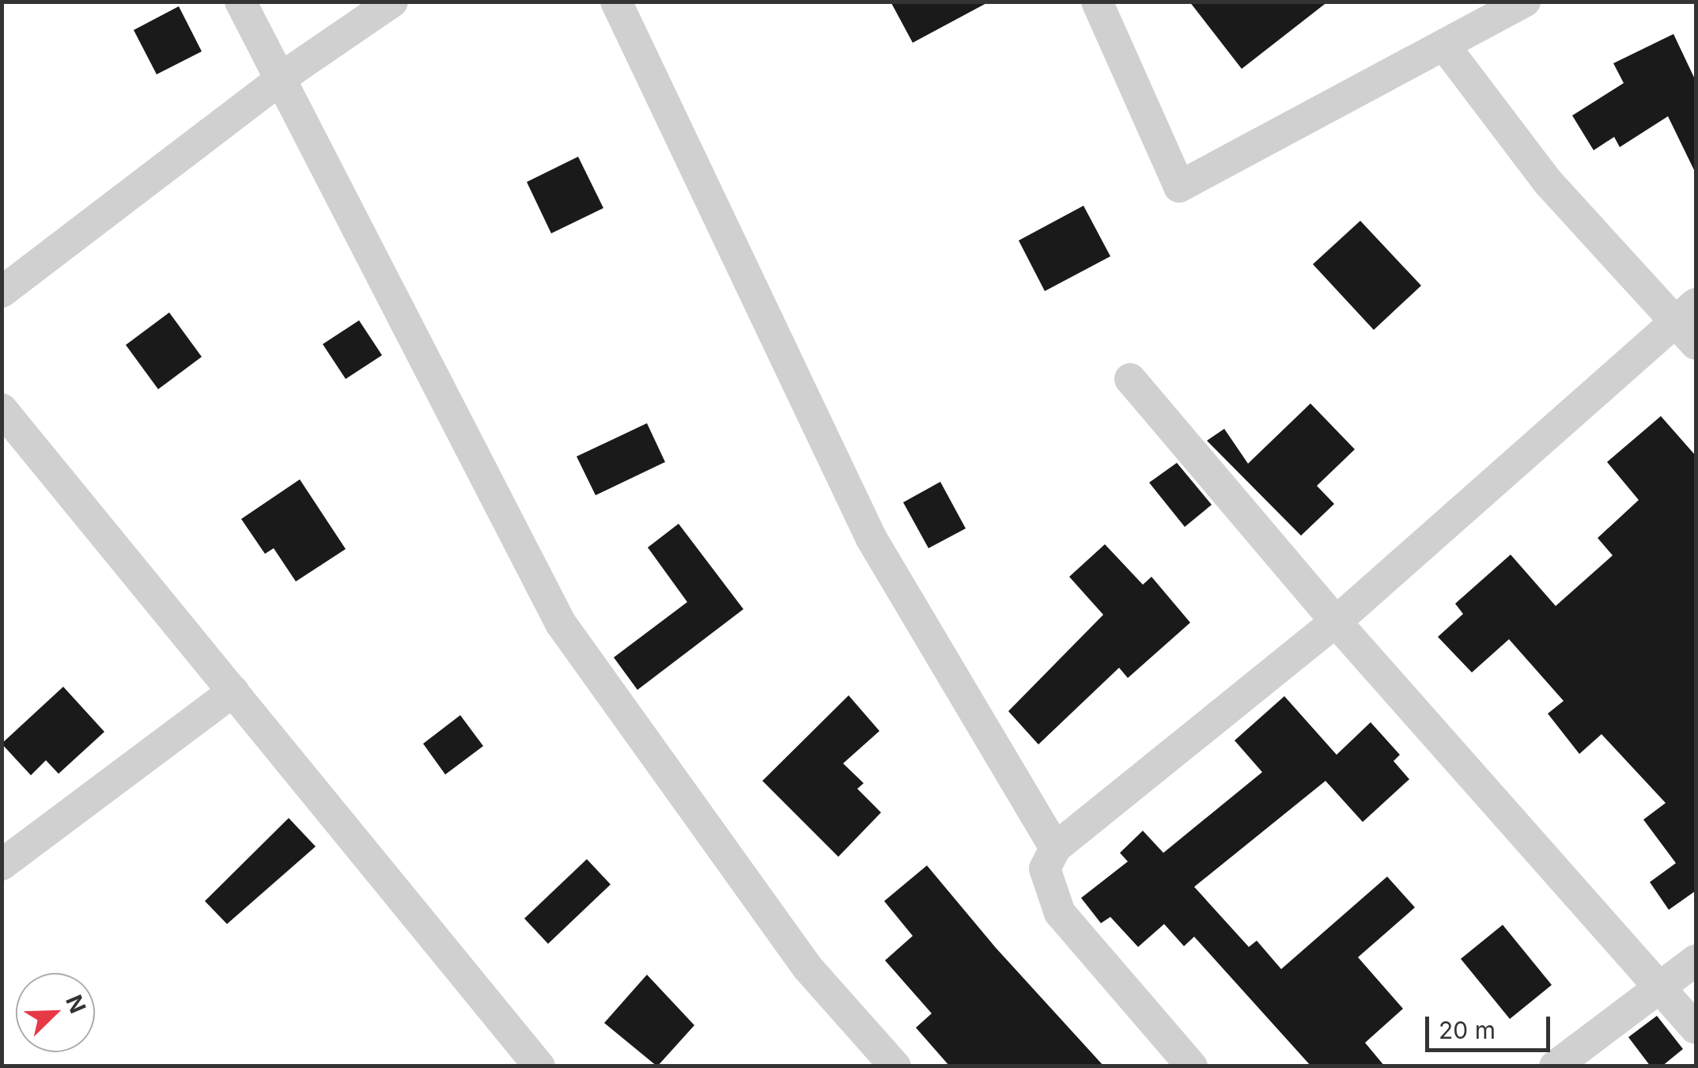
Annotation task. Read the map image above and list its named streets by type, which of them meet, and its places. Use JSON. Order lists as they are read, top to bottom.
{
  "scale_bar": "20 m",
  "north": "top right"
}
